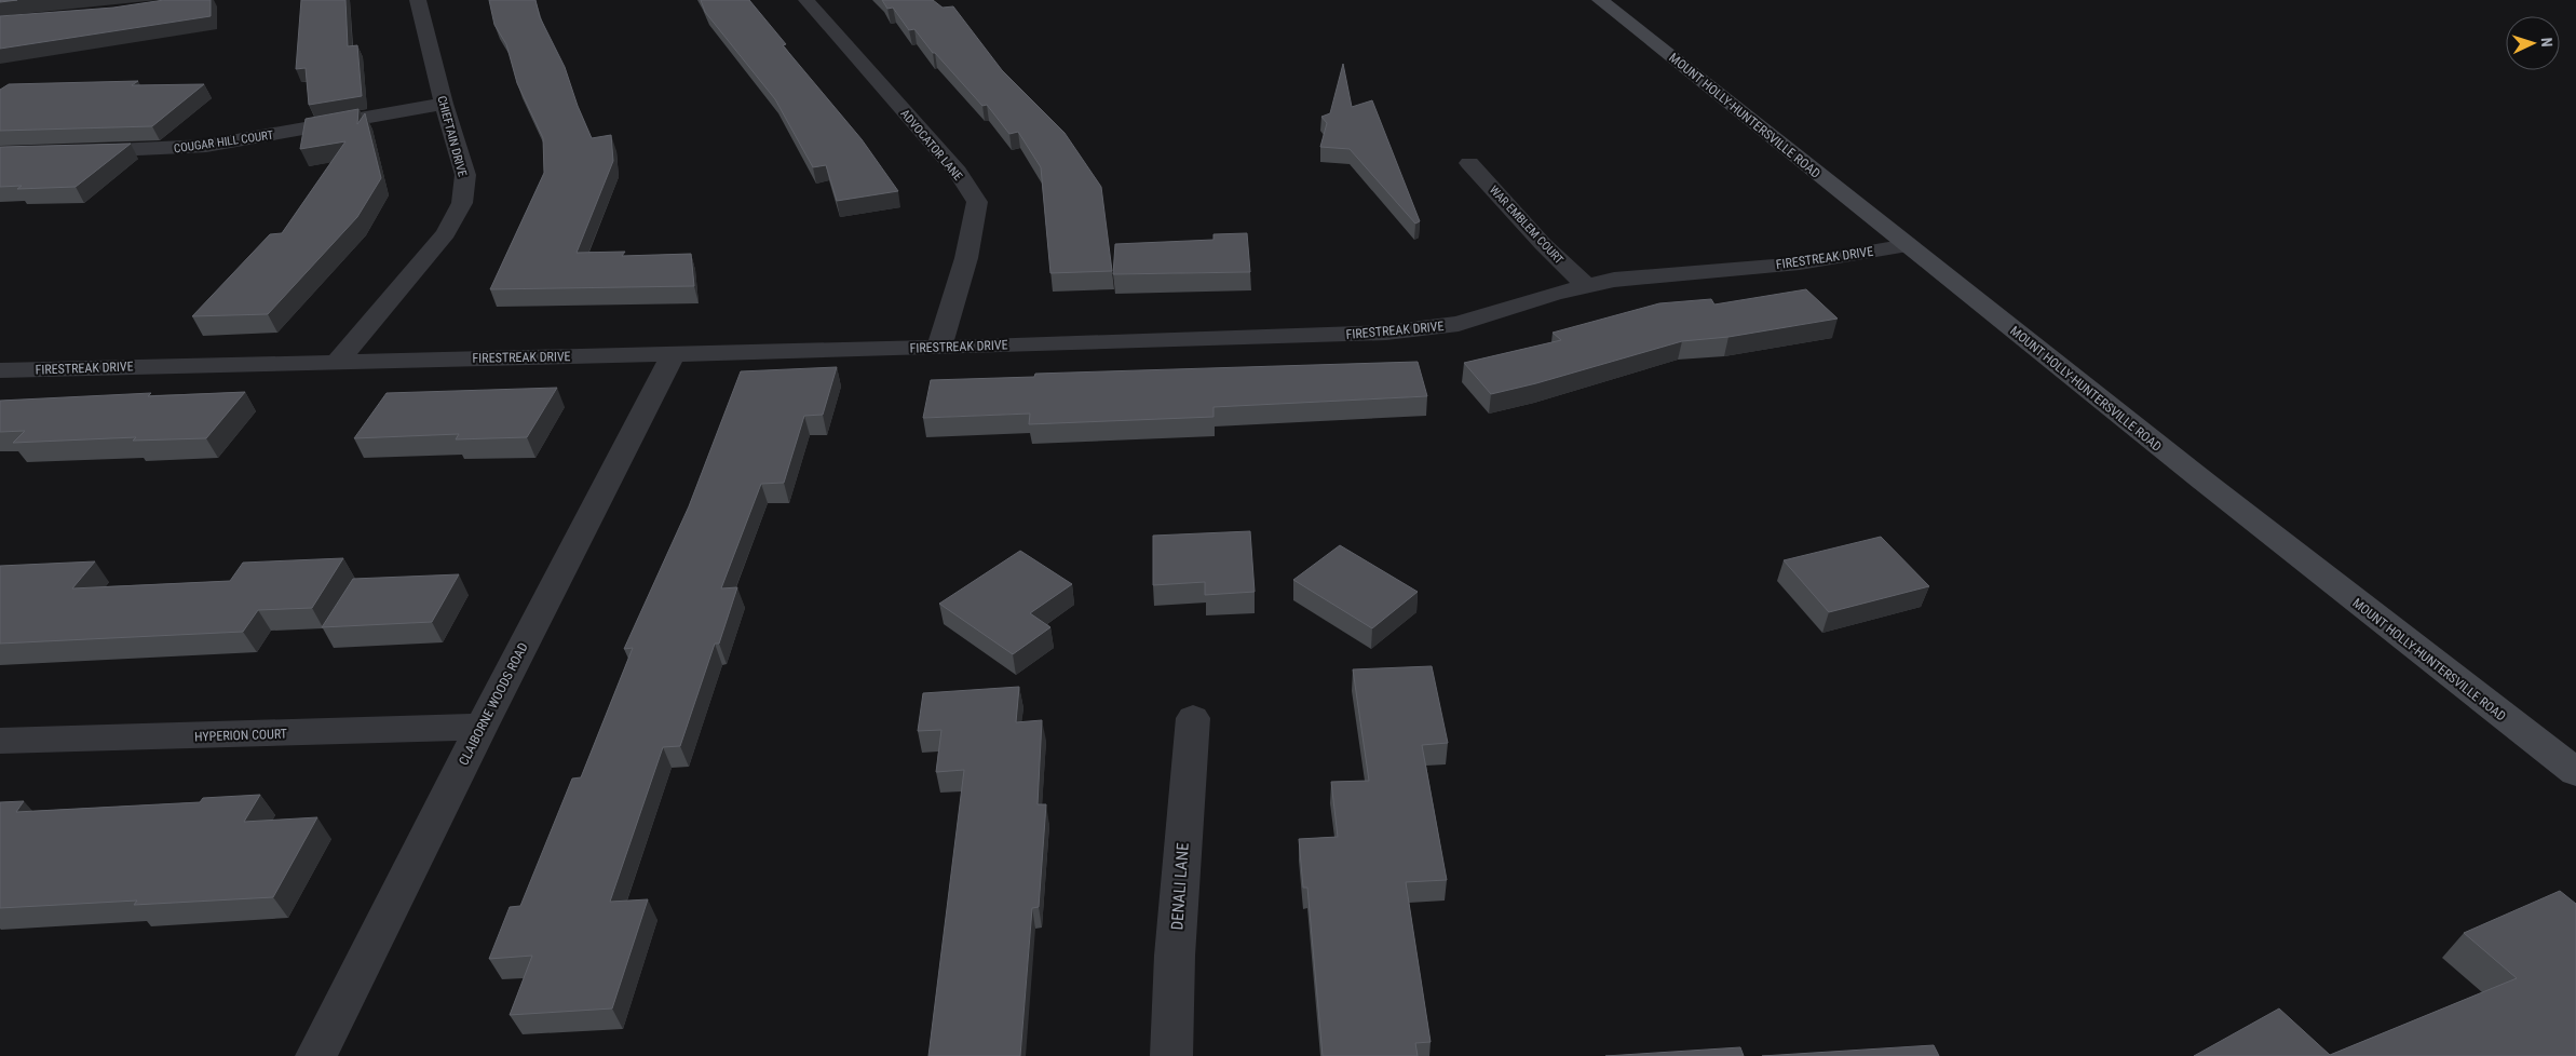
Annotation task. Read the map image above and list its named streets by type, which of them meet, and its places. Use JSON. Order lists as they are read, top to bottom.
{
  "streets": {
    "main road": ["MOUNT HOLLY-HUNTERSVILLE ROAD"],
    "street": [
      "CHIEFTAIN DRIVE",
      "COUGAR HILL COURT",
      "ADVOCATOR LANE",
      "WAR EMBLEM COURT",
      "FIRESTREAK DRIVE",
      "CLAIBORNE WOODS ROAD",
      "HYPERION COURT",
      "DENALI LANE"
    ]
  },
  "crossings": [
    ["MOUNT HOLLY-HUNTERSVILLE ROAD", "FIRESTREAK DRIVE"],
    ["CHIEFTAIN DRIVE", "COUGAR HILL COURT"],
    ["CHIEFTAIN DRIVE", "FIRESTREAK DRIVE"],
    ["ADVOCATOR LANE", "FIRESTREAK DRIVE"],
    ["WAR EMBLEM COURT", "FIRESTREAK DRIVE"],
    ["FIRESTREAK DRIVE", "CLAIBORNE WOODS ROAD"],
    ["CLAIBORNE WOODS ROAD", "HYPERION COURT"]
  ],
  "north": "right"
}
